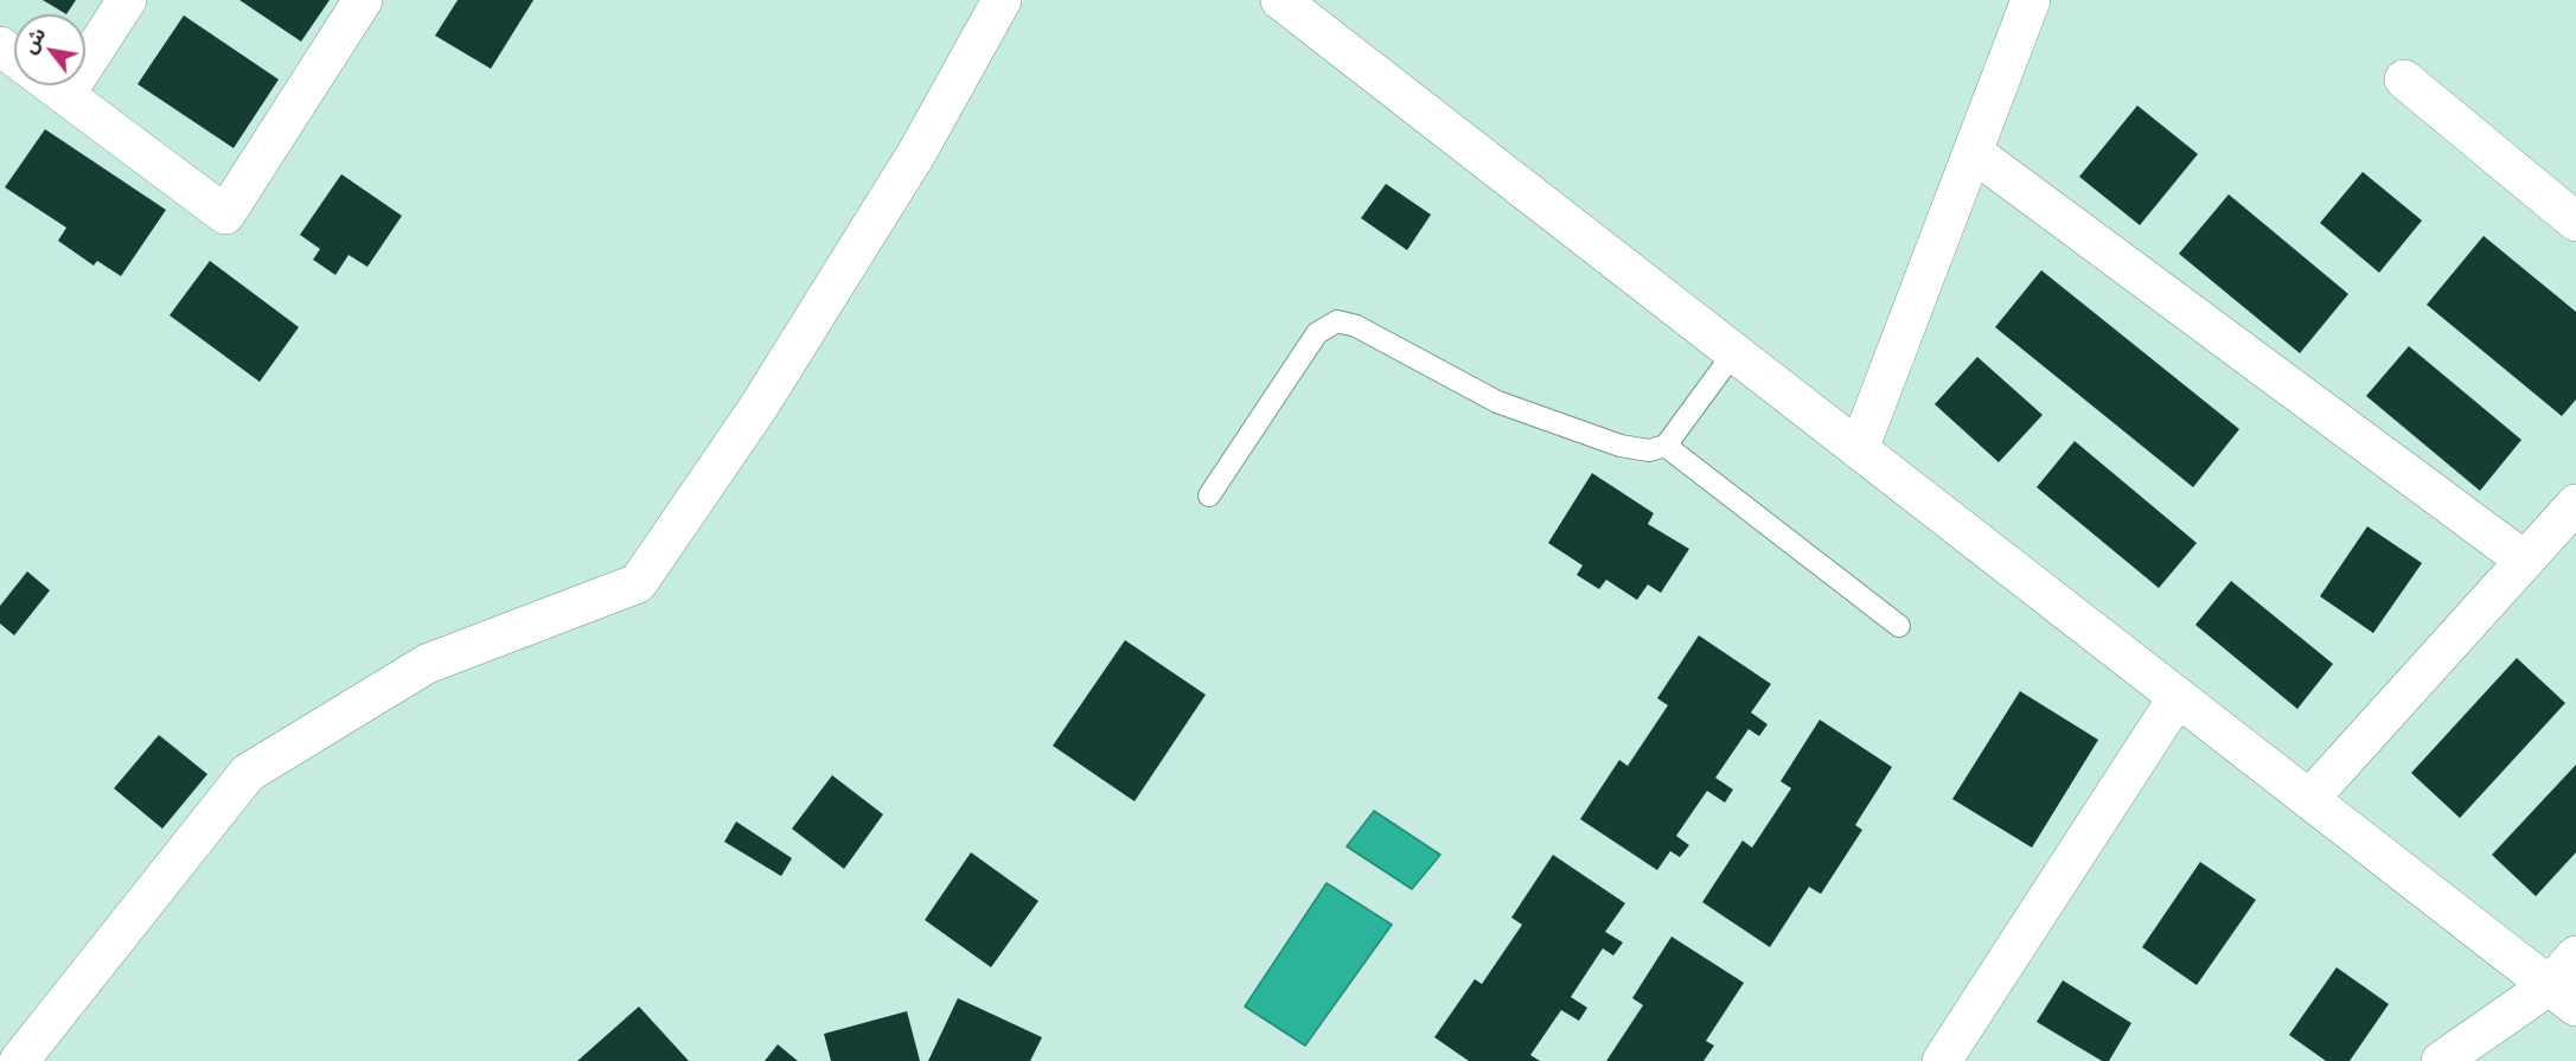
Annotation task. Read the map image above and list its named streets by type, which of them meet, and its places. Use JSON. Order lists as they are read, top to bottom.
{
  "north": "top left"
}
